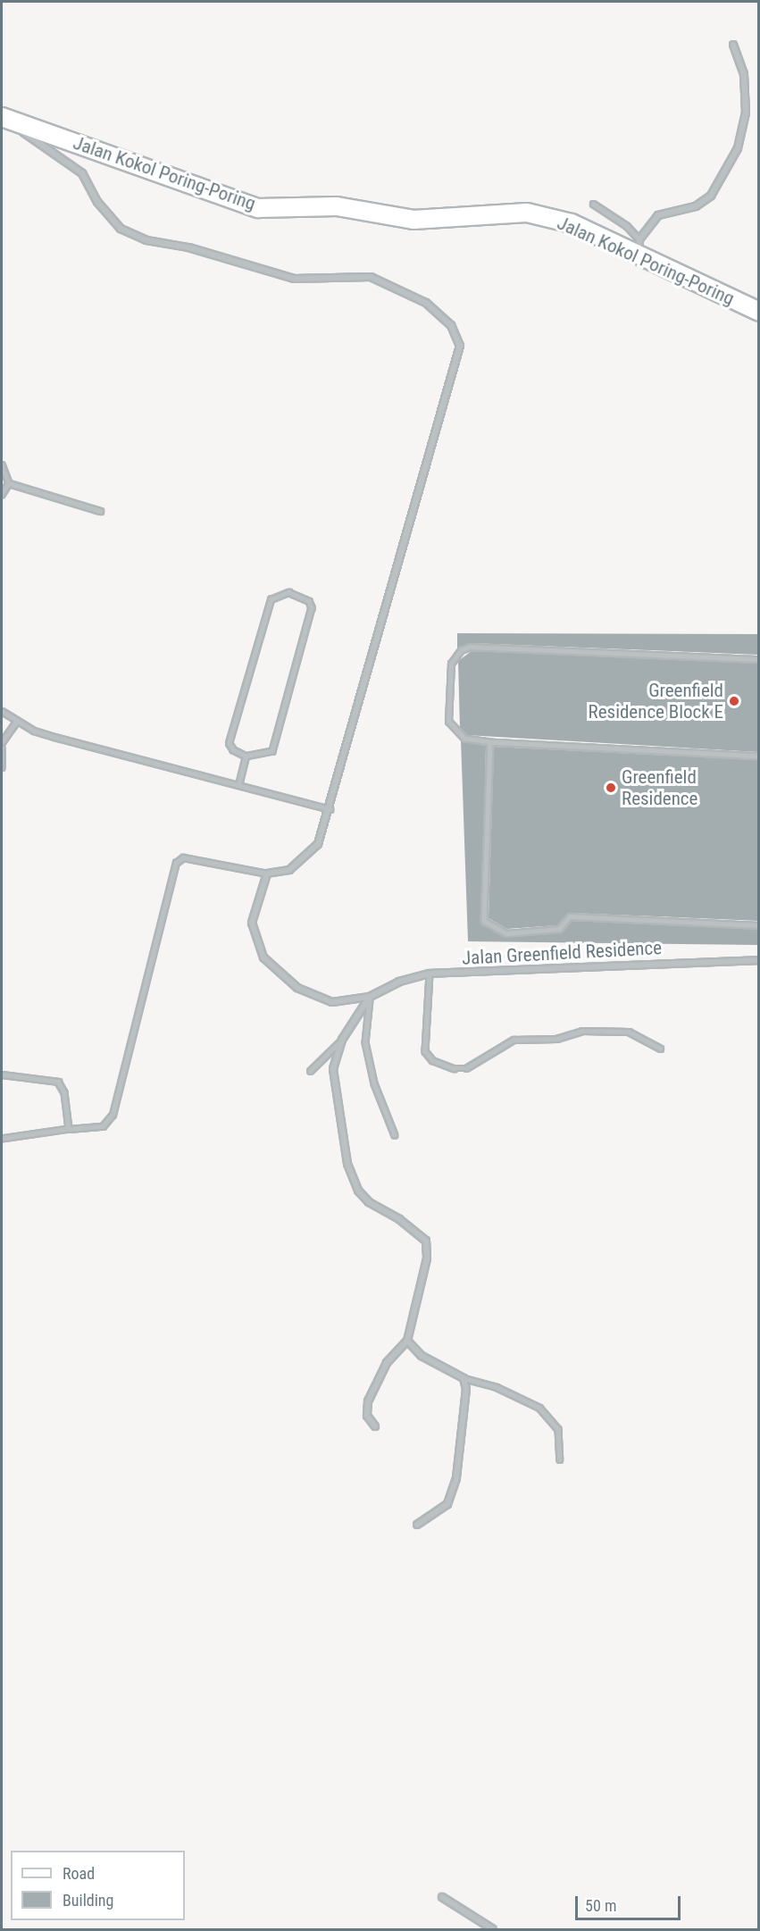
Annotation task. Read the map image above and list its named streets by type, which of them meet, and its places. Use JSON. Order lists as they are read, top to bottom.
{
  "streets": {
    "main road": ["Jalan Kokol Poring-Poring"],
    "street": ["Jalan Greenfield Residence"]
  },
  "places": ["Greenfield Residence Block E", "Greenfield Residence"],
  "legend": ["Road", "Building"],
  "scale_bar": "50 m"
}
